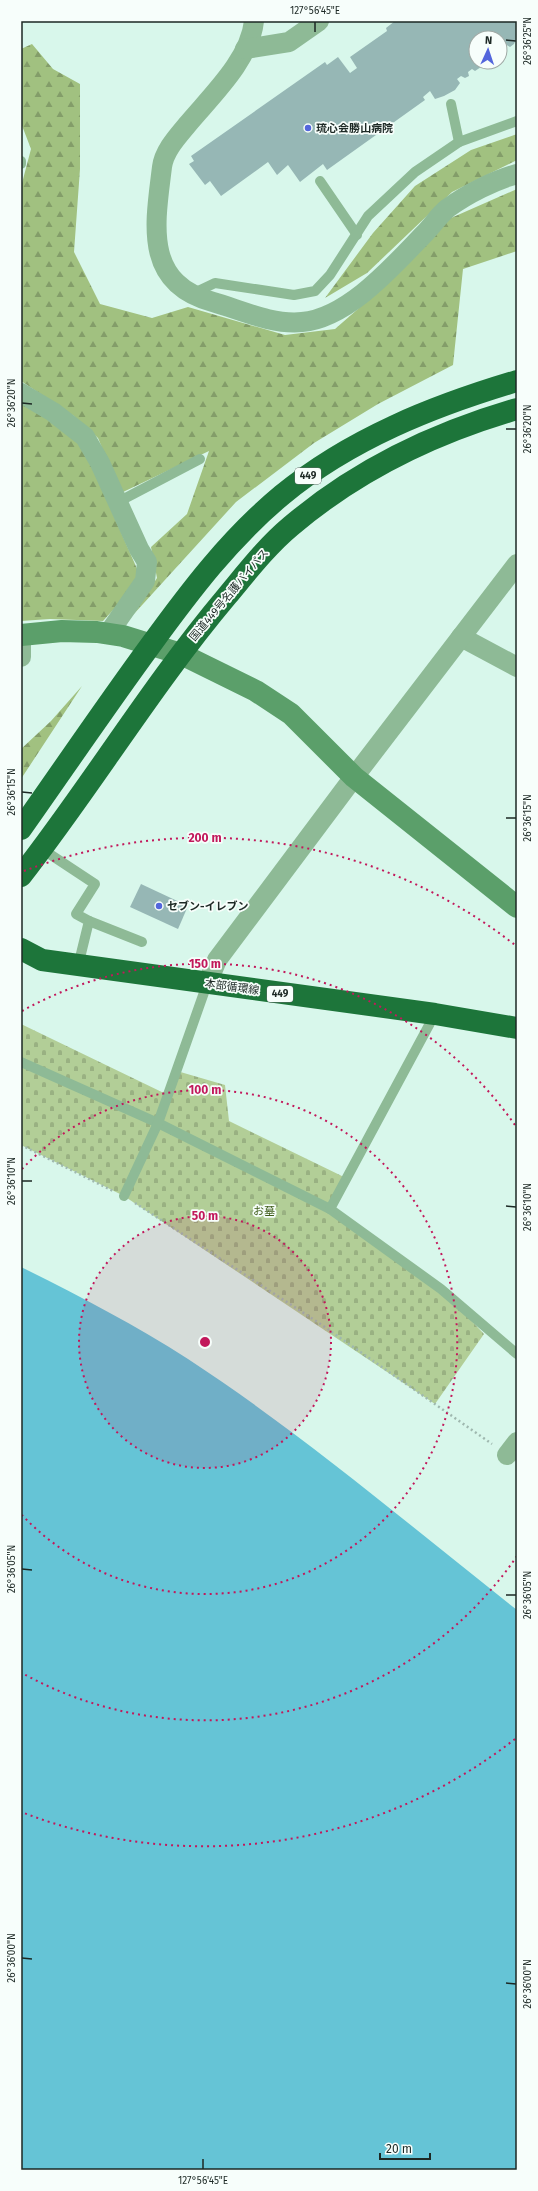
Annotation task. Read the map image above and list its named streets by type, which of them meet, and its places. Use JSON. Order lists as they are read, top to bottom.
{
  "streets": {
    "highway": ["449", "国道449号名護バイパス", "本部循環線"]
  },
  "parks": ["お墓"],
  "places": ["琉心会勝山病院", "セブン-イレブン"],
  "scale_bar": "20 m",
  "north": "top",
  "coordinates": [
    "127°56'45\"E",
    "26°36'25\"N",
    "26°36'20\"N",
    "26°36'15\"N",
    "26°36'10\"N",
    "26°36'05\"N",
    "26°36'00\"N"
  ],
  "rings": [
    "200 m",
    "150 m",
    "100 m",
    "50 m"
  ]
}
